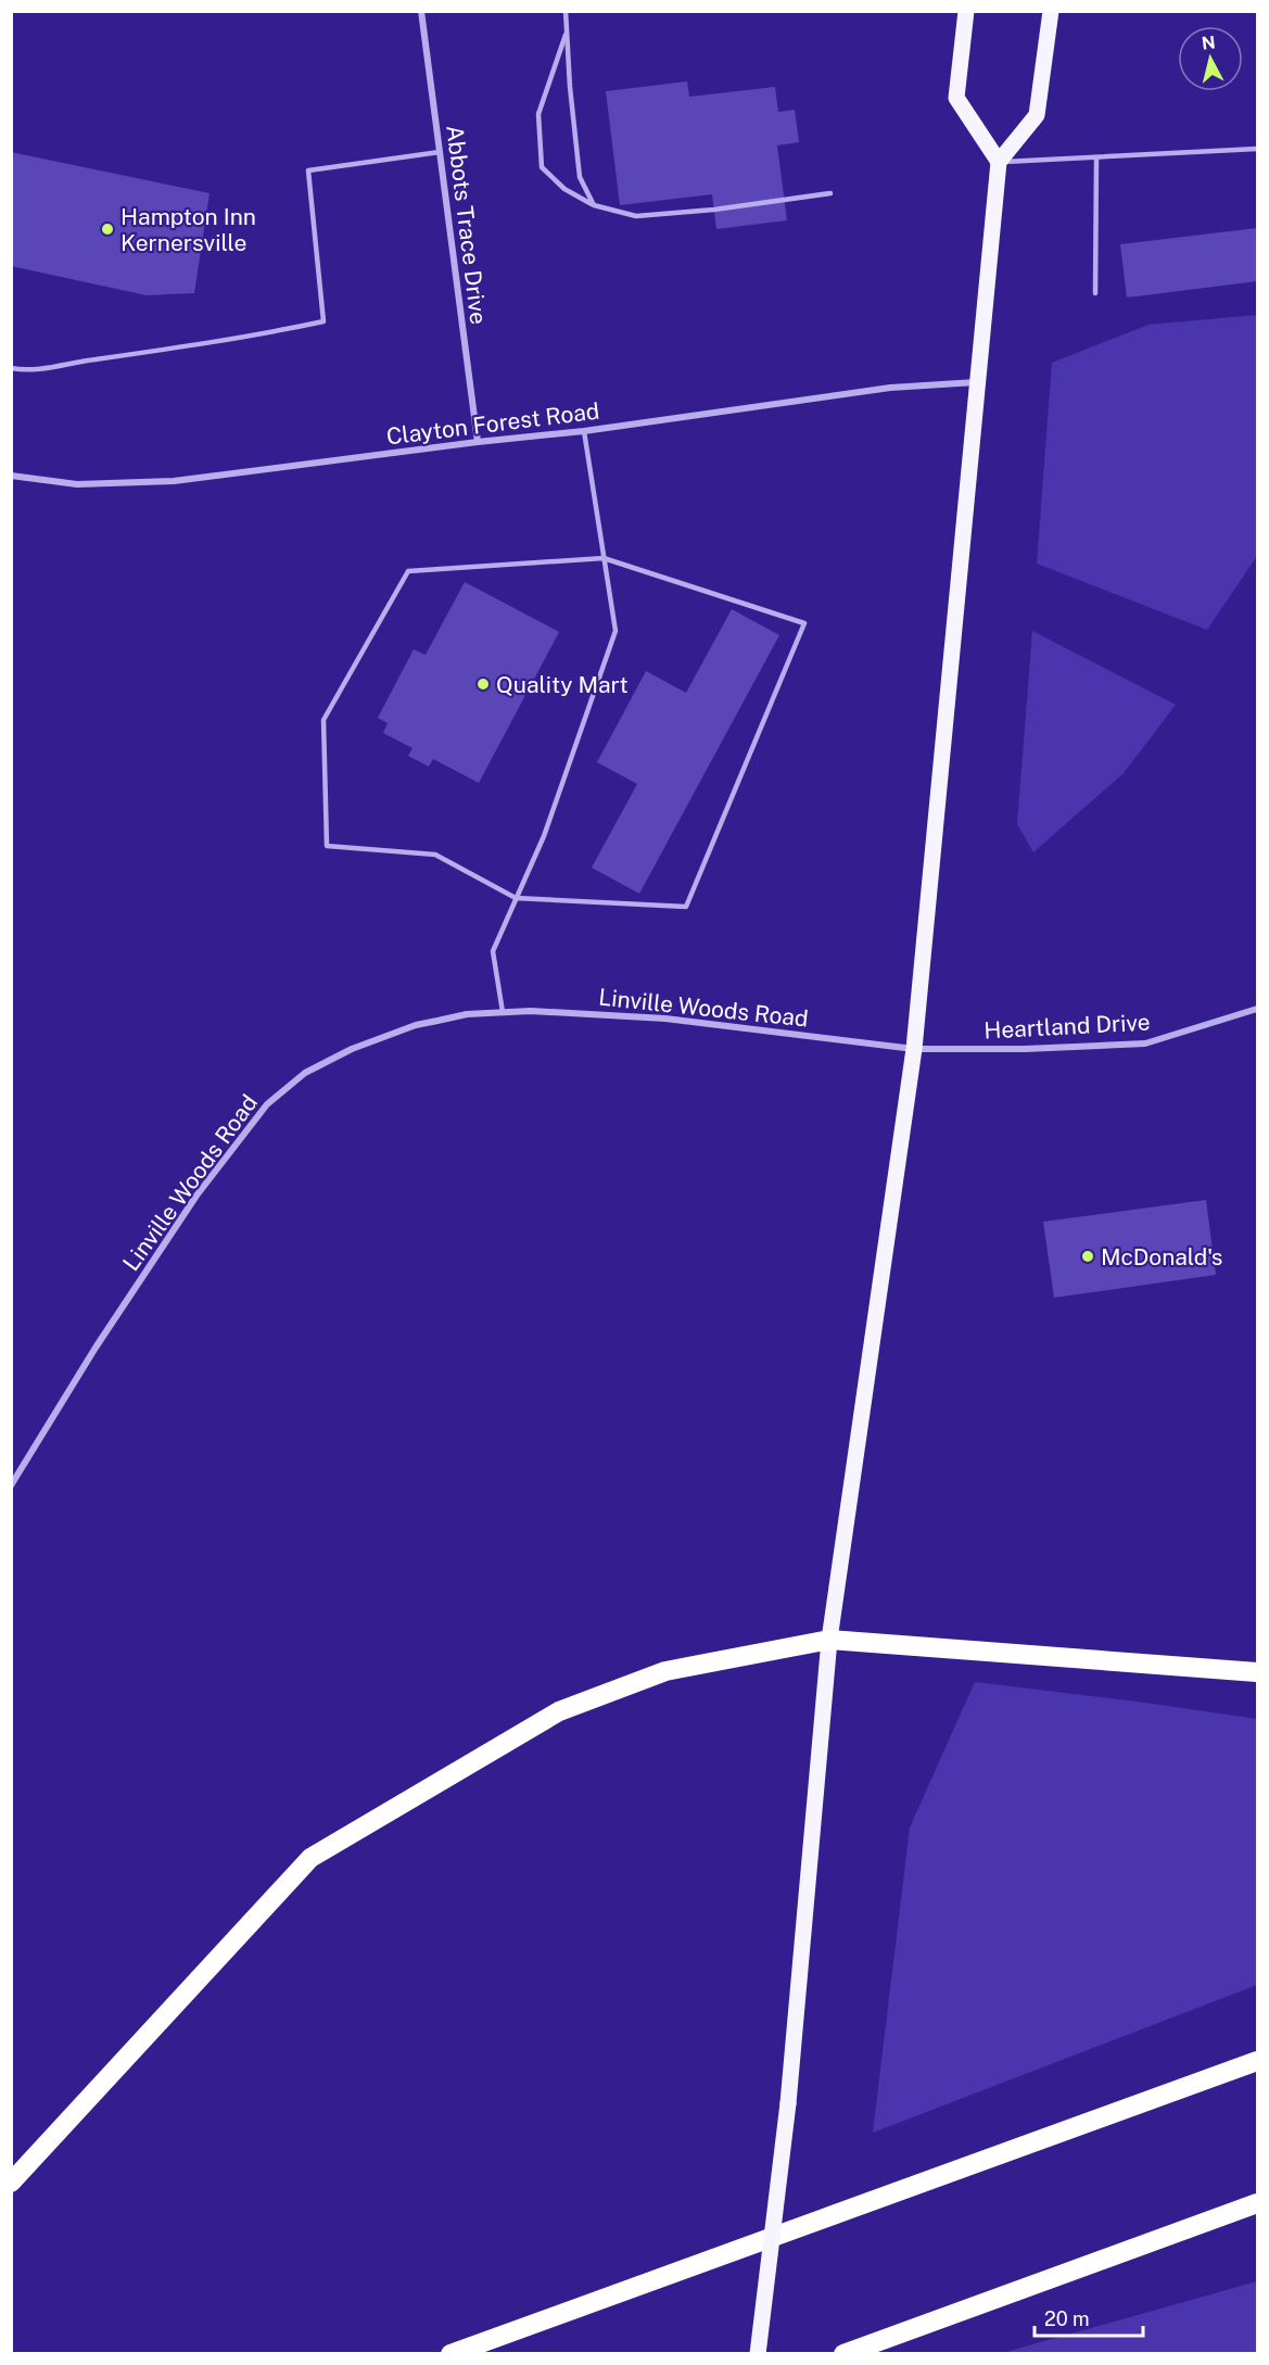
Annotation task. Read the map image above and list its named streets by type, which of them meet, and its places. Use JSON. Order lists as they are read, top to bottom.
{
  "streets": {
    "street": [
      "Abbots Trace Drive",
      "Clayton Forest Road",
      "Linville Woods Road",
      "Heartland Drive"
    ]
  },
  "crossings": [
    ["Abbots Trace Drive", "Clayton Forest Road"],
    ["Linville Woods Road", "Heartland Drive"]
  ],
  "places": ["Hampton Inn Kernersville", "Quality Mart", "McDonald's"],
  "scale_bar": "20 m",
  "north": "top"
}
